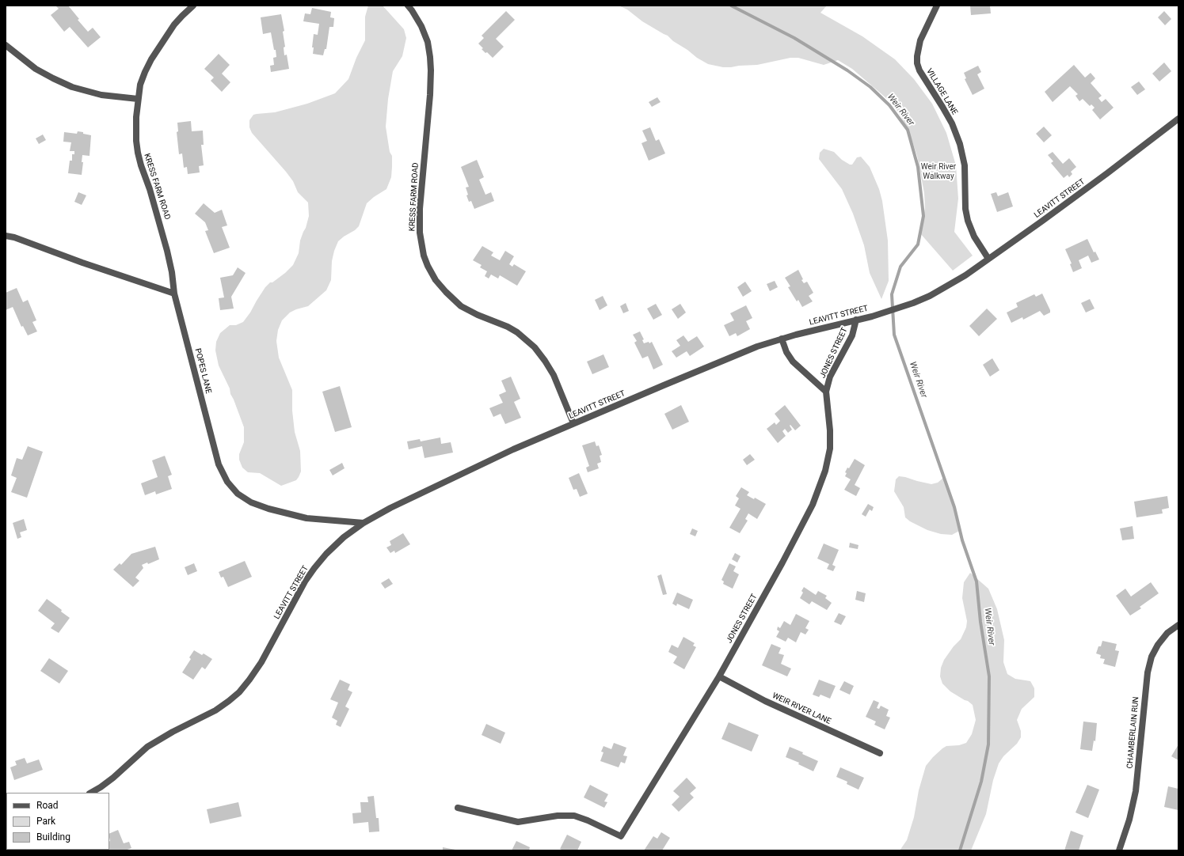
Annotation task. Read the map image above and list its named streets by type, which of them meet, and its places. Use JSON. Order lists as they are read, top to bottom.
{
  "streets": {
    "street": [
      "VILLAGE LANE",
      "KRESS FARM ROAD",
      "LEAVITT STREET",
      "JONES STREET",
      "POPES LANE",
      "WEIR RIVER LANE",
      "CHAMBERLAIN RUN"
    ]
  },
  "crossings": [
    ["VILLAGE LANE", "LEAVITT STREET"],
    ["KRESS FARM ROAD", "LEAVITT STREET"],
    ["KRESS FARM ROAD", "POPES LANE"],
    ["LEAVITT STREET", "JONES STREET"],
    ["LEAVITT STREET", "POPES LANE"],
    ["JONES STREET", "WEIR RIVER LANE"]
  ],
  "water": ["Weir River"],
  "parks": ["Weir River Walkway"],
  "legend": ["Road", "Park", "Building"]
}
